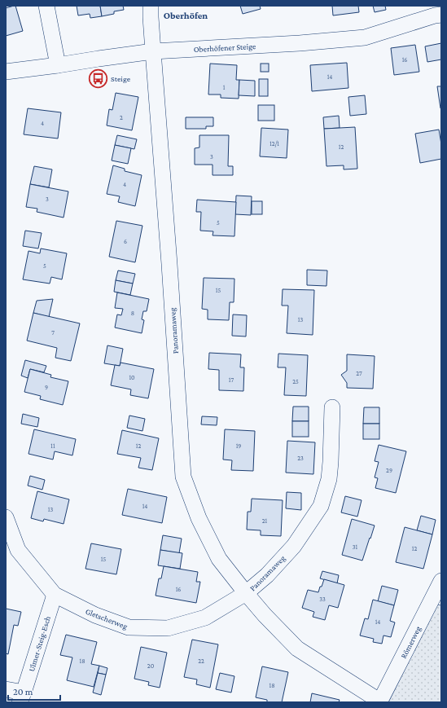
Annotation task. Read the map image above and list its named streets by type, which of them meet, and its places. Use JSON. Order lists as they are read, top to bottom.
{
  "streets": {
    "street": [
      "Oberhöfener Steige",
      "Panoramaweg",
      "Gletscherweg",
      "Römerweg",
      "Ulmer-Steig-Esch"
    ]
  },
  "crossings": [
    ["Oberhöfener Steige", "Panoramaweg"],
    ["Panoramaweg", "Gletscherweg"],
    ["Panoramaweg", "Römerweg"],
    ["Gletscherweg", "Ulmer-Steig-Esch"]
  ],
  "districts": ["Oberhöfen"],
  "places": {
    "bus stop": ["Steige"]
  },
  "house_numbers": [
    "16",
    "14",
    "1",
    "2",
    "4",
    "12/1",
    "12",
    "3",
    "4",
    "3",
    "5",
    "6",
    "5",
    "15",
    "8",
    "13",
    "7",
    "27",
    "10",
    "17",
    "25",
    "9",
    "11",
    "12",
    "19",
    "23",
    "29",
    "14",
    "13",
    "21",
    "31",
    "12",
    "15",
    "16",
    "33",
    "14",
    "18",
    "22",
    "20",
    "18"
  ],
  "scale_bar": "20 m"
}
